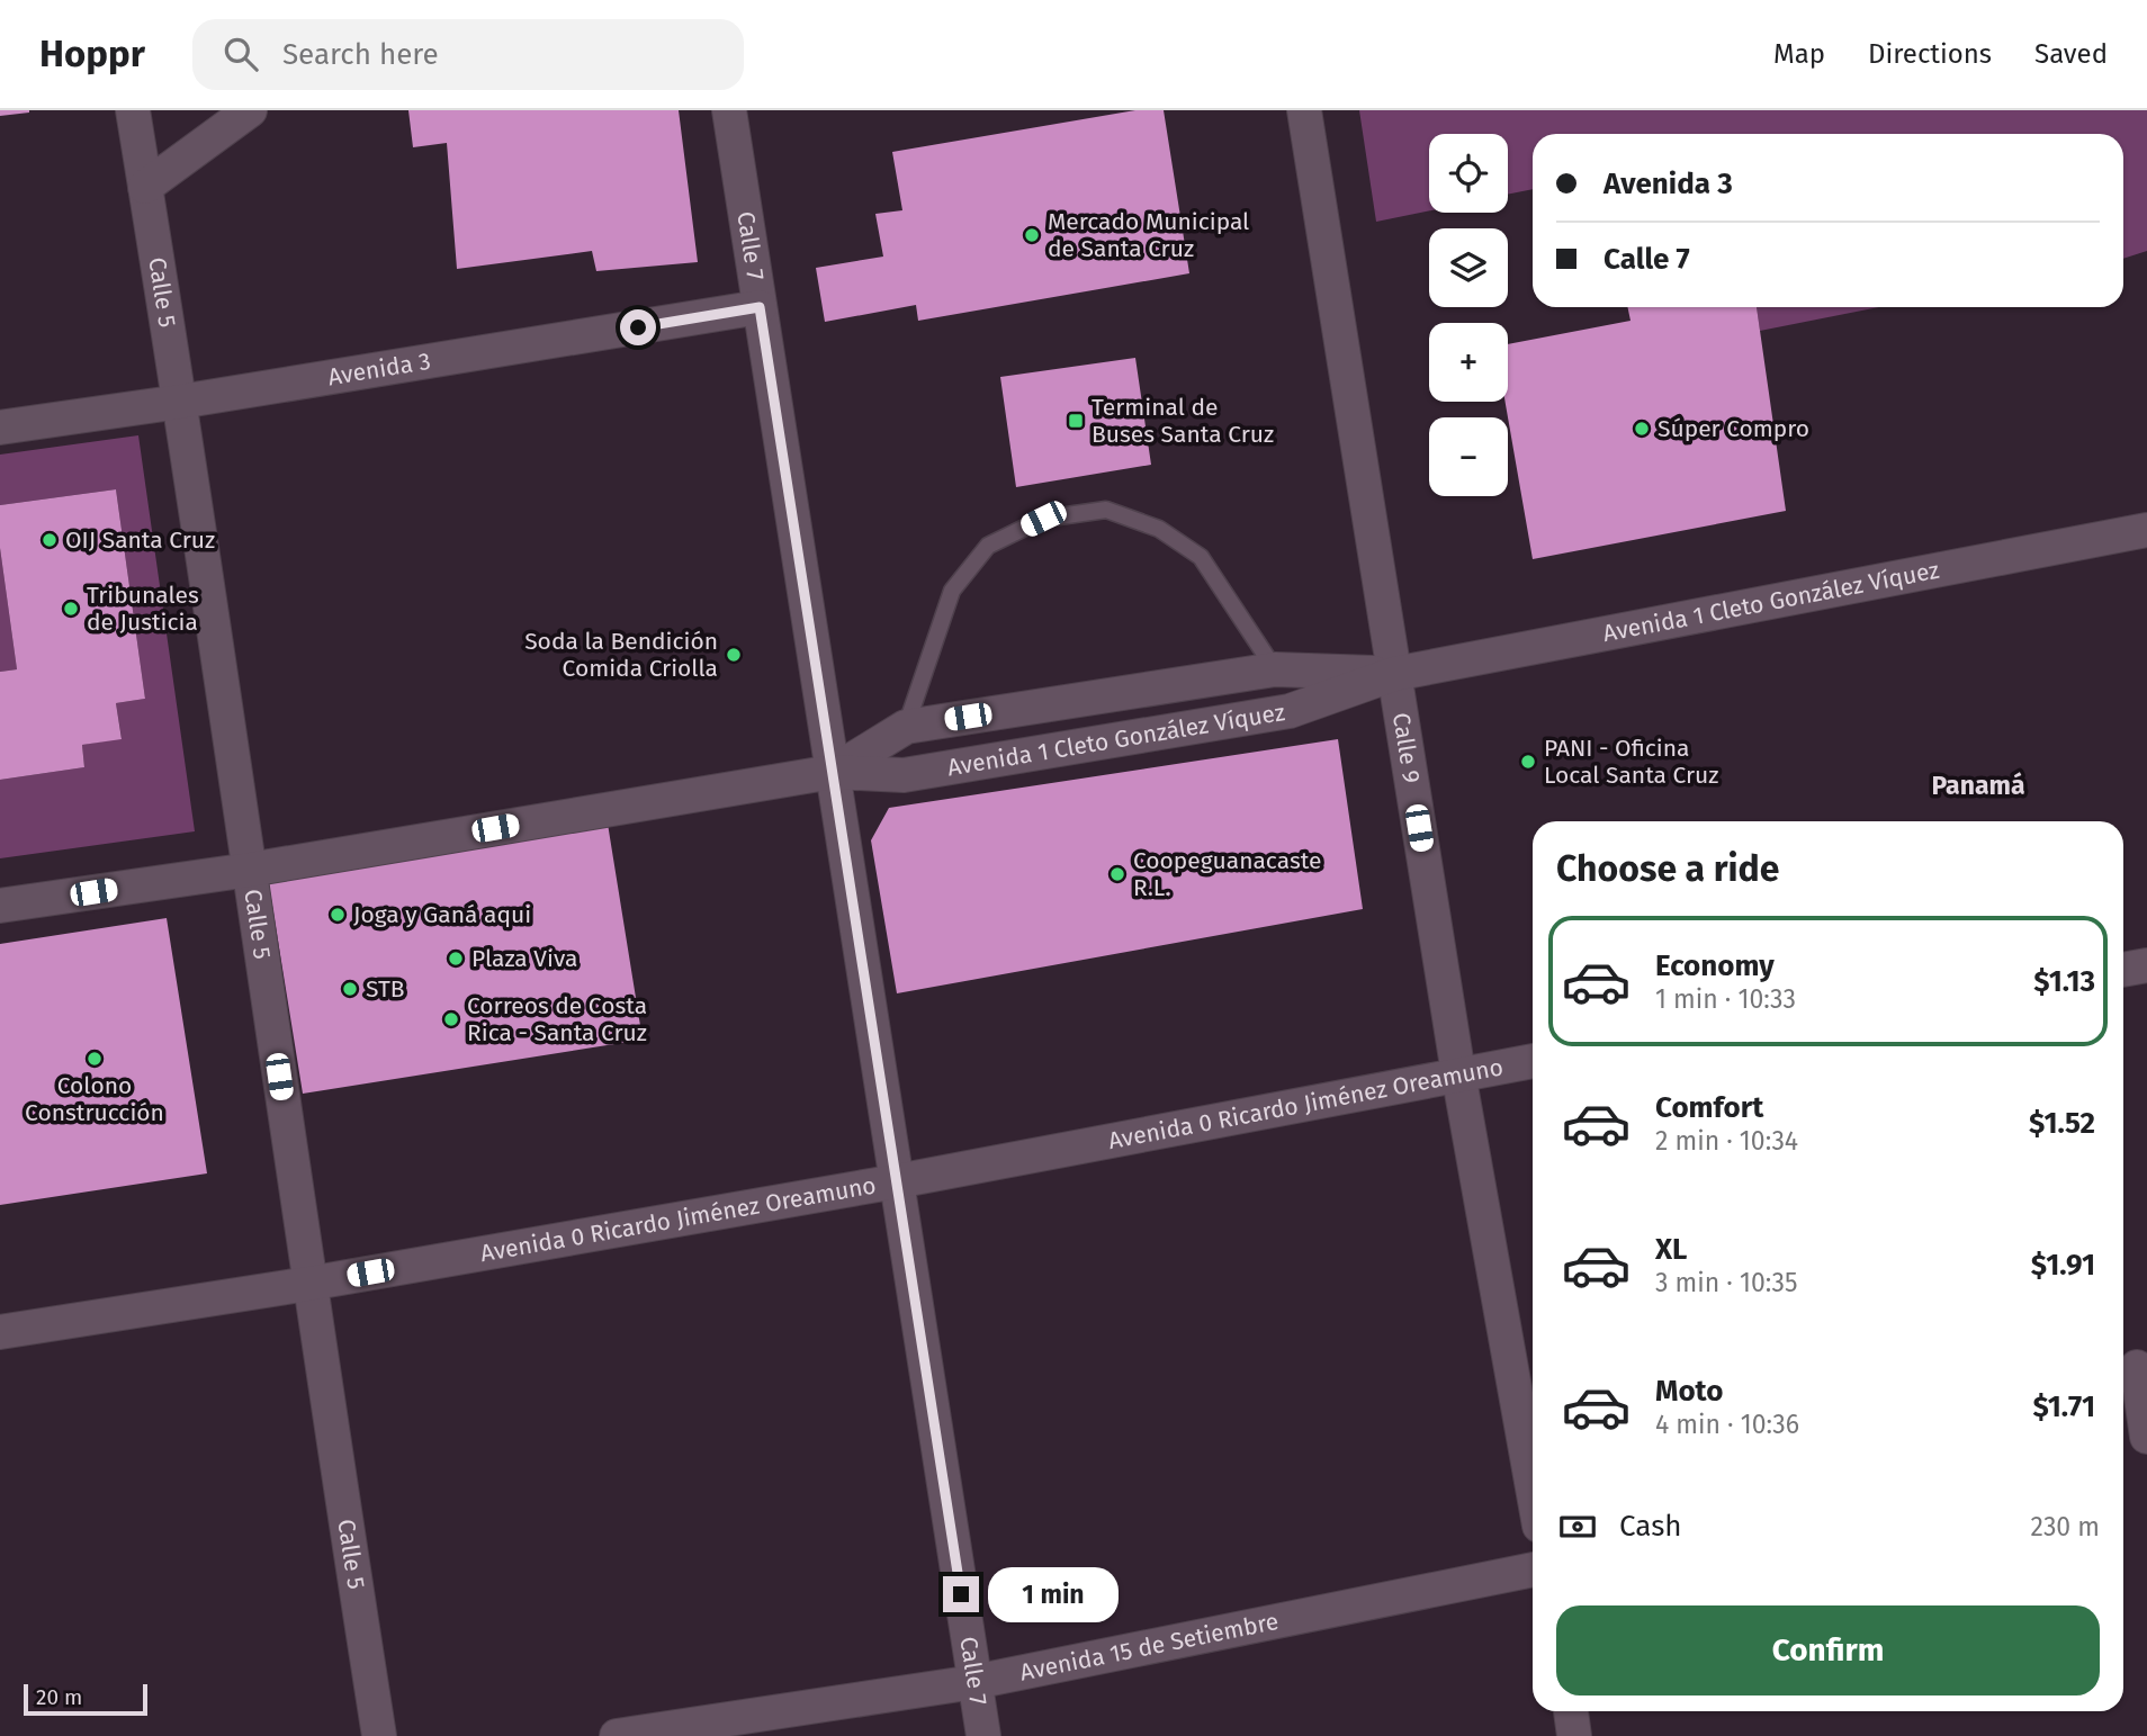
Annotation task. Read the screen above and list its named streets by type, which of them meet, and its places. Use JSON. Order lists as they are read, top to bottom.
{
  "streets": {
    "street": [
      "Calle 7",
      "Calle 5",
      "Avenida 3",
      "Avenida 1 Cleto González Víquez",
      "Calle 9",
      "Avenida 0 Ricardo Jiménez Oreamuno",
      "Avenida 15 de Setiembre"
    ]
  },
  "crossings": [
    ["Calle 7", "Avenida 3"],
    ["Calle 7", "Avenida 1 Cleto González Víquez"],
    ["Calle 7", "Avenida 0 Ricardo Jiménez Oreamuno"],
    ["Calle 7", "Avenida 15 de Setiembre"],
    ["Calle 5", "Avenida 3"],
    ["Calle 5", "Avenida 1 Cleto González Víquez"],
    ["Calle 5", "Avenida 0 Ricardo Jiménez Oreamuno"],
    ["Avenida 1 Cleto González Víquez", "Calle 9"],
    ["Calle 9", "Avenida 0 Ricardo Jiménez Oreamuno"]
  ],
  "districts": ["Panamá"],
  "places": {
    "other": [
      "Mercado Municipal de Santa Cruz",
      "Súper Compro",
      "OIJ Santa Cruz",
      "Tribunales de Justicia",
      "Soda la Bendición Comida Criolla",
      "PANI - Oficina Local Santa Cruz",
      "Coopeguanacaste R.L.",
      "Joga y Ganá aqui",
      "Plaza Viva",
      "STB",
      "Correos de Costa Rica - Santa Cruz",
      "Colono Construcción"
    ],
    "transit": ["Terminal de Buses Santa Cruz"]
  },
  "scale_bar": "20 m",
  "page": {
    "header": "Hoppr",
    "search": "Search here",
    "nav": ["Map", "Directions", "Saved"],
    "map_buttons": ["+", "−"],
    "banner": ["Avenida 3", "Calle 7"],
    "heading": "Choose a ride",
    "list": [
      {
        "name": "Economy",
        "note": "1 min · 10:33",
        "value": "$1.13"
      },
      {
        "name": "Comfort",
        "note": "2 min · 10:34",
        "value": "$1.52"
      },
      {
        "name": "XL",
        "note": "3 min · 10:35",
        "value": "$1.91"
      },
      {
        "name": "Moto",
        "note": "4 min · 10:36",
        "value": "$1.71"
      }
    ],
    "pay": ["Cash", "230 m"],
    "bubble": "1 min",
    "buttons": "Confirm",
    "scale": "20 m"
  }
}
